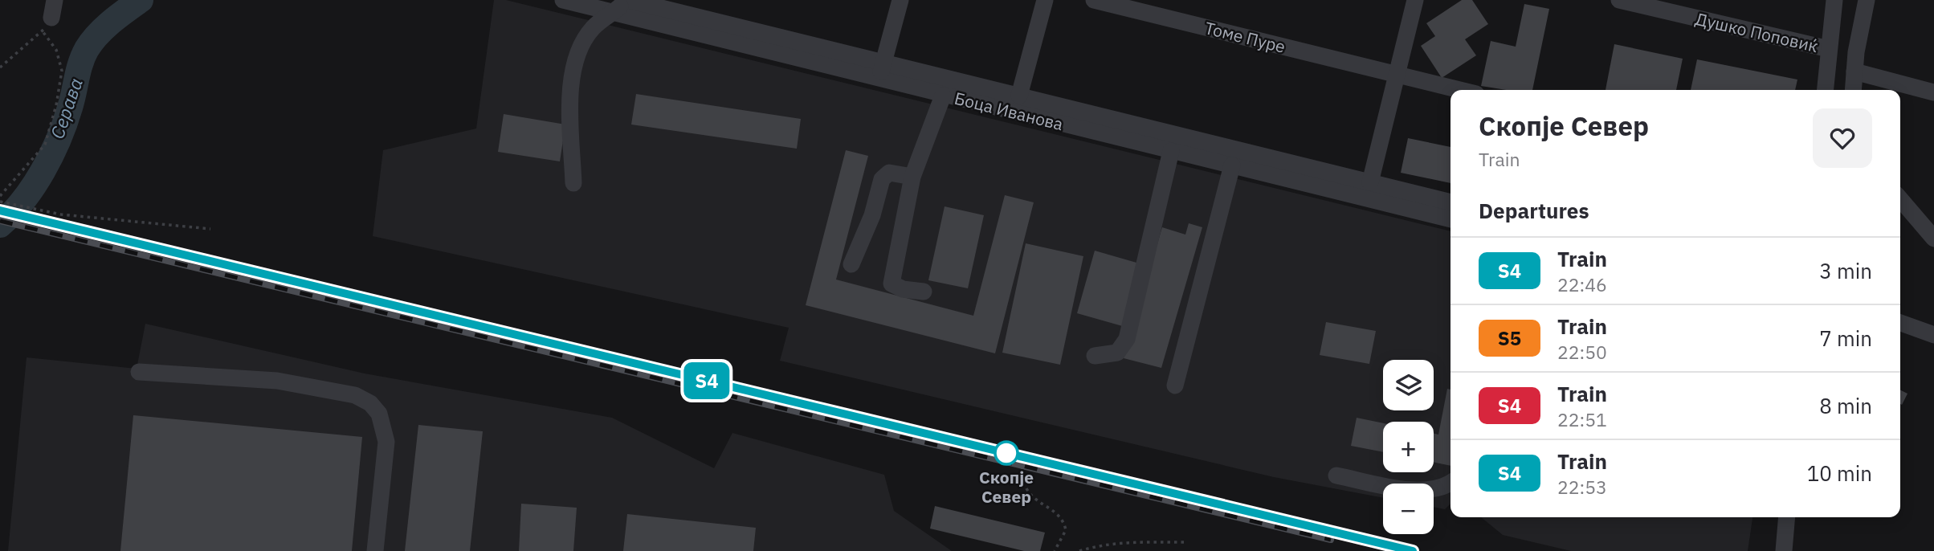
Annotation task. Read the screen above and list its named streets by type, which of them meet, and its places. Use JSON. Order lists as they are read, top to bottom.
{
  "streets": {
    "street": ["Душко Поповиќ", "Томе Пуре", "Боца Иванова"]
  },
  "water": ["Серава"],
  "places": ["Скопје Север"],
  "page": {
    "on_map": "S4",
    "heading": [
      ["Скопје Север", "Train"],
      "Departures"
    ],
    "list": [
      {
        "mark": "S4",
        "name": "Train",
        "note": "22:46",
        "value": "3 min"
      },
      {
        "mark": "S5",
        "name": "Train",
        "note": "22:50",
        "value": "7 min"
      },
      {
        "mark": "S4",
        "name": "Train",
        "note": "22:51",
        "value": "8 min"
      },
      {
        "mark": "S4",
        "name": "Train",
        "note": "22:53",
        "value": "10 min"
      }
    ],
    "map_buttons": ["+", "−"]
  }
}
